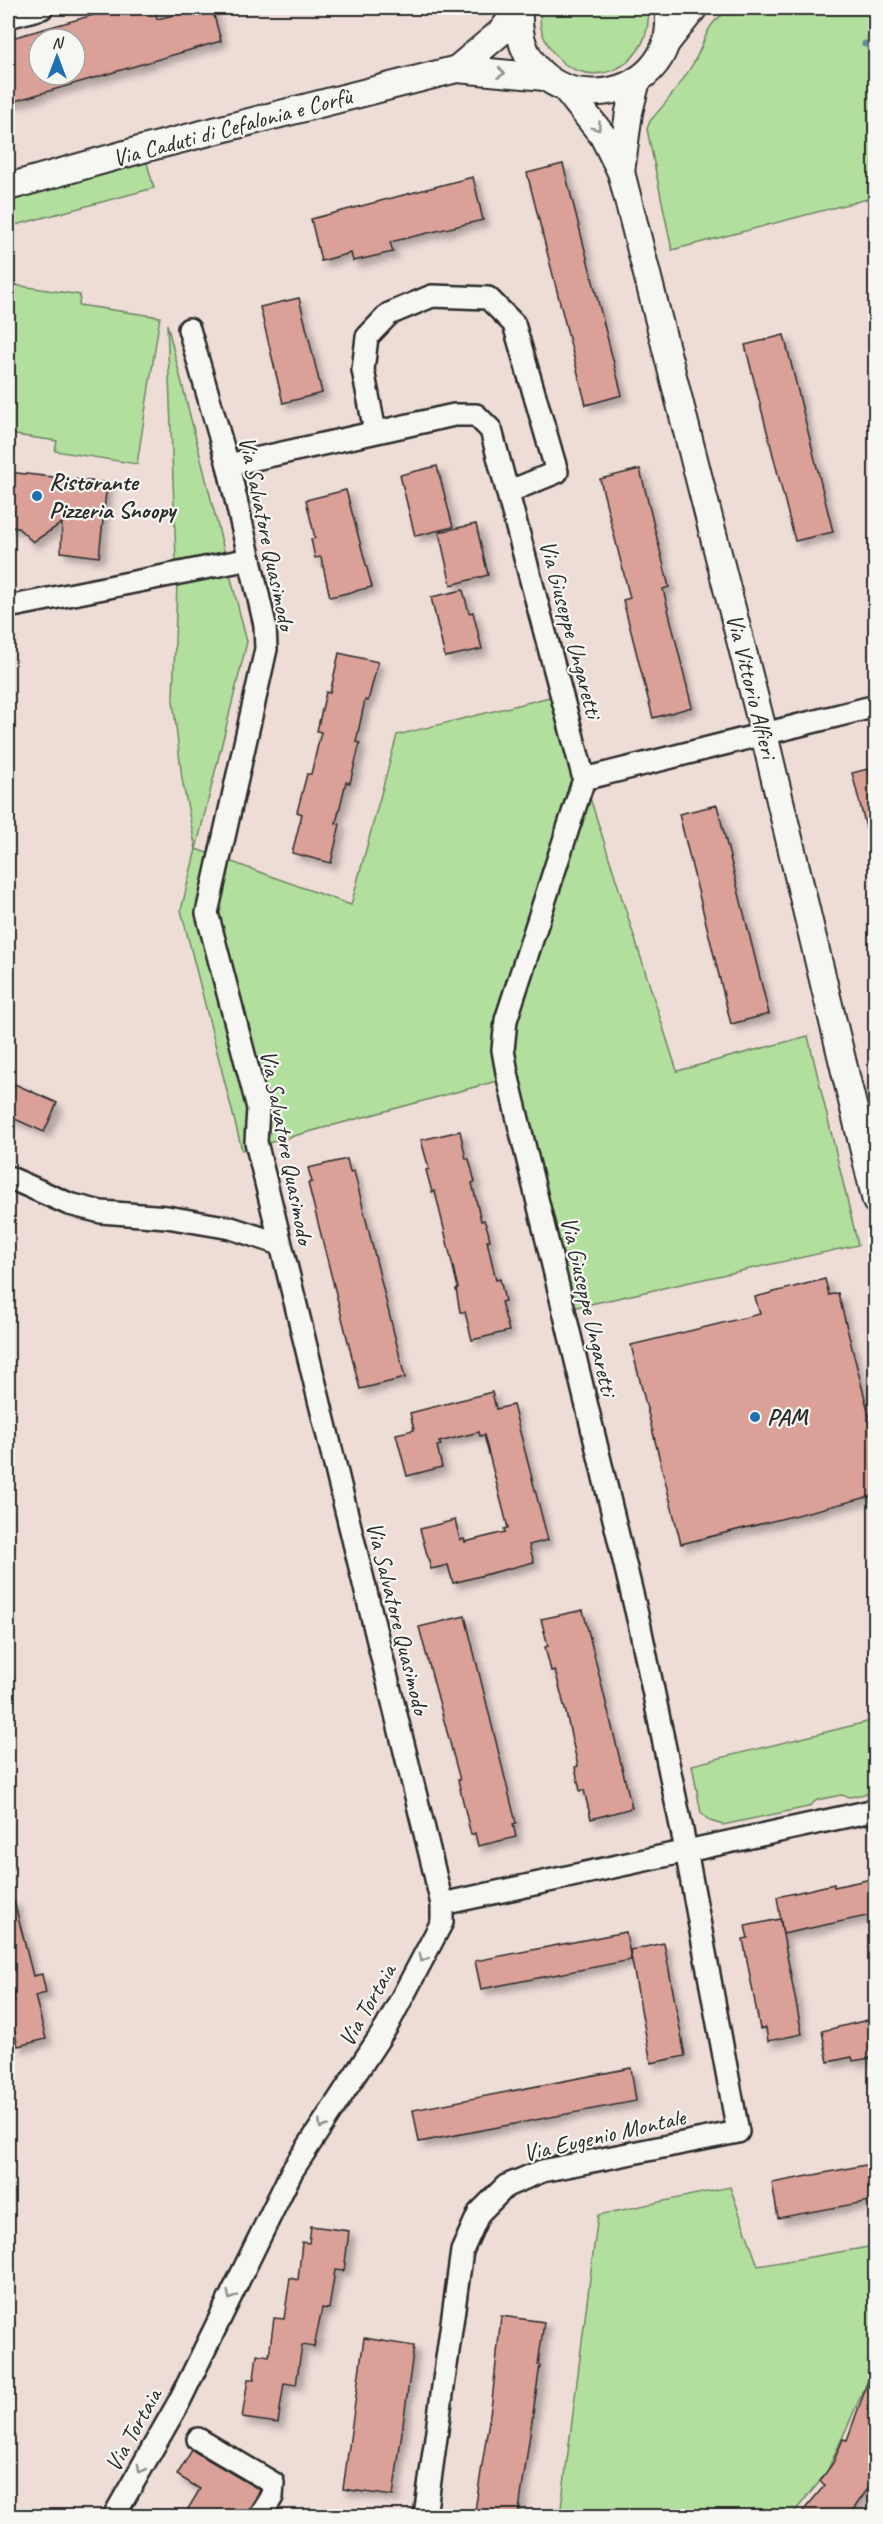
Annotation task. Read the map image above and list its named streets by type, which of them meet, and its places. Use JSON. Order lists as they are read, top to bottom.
{
  "streets": {
    "street": [
      "Via Caduti di Cefalonia e Corfù",
      "Via Salvatore Quasimodo",
      "Via Giuseppe Ungaretti",
      "Via Vittorio Alfieri",
      "Via Tortaia",
      "Via Eugenio Montale"
    ]
  },
  "crossings": [
    ["Via Caduti di Cefalonia e Corfù", "Via Vittorio Alfieri"],
    ["Via Salvatore Quasimodo", "Via Giuseppe Ungaretti"],
    ["Via Salvatore Quasimodo", "Via Tortaia"],
    ["Via Giuseppe Ungaretti", "Via Eugenio Montale"]
  ],
  "one_way": ["Via Tortaia"],
  "places": ["Ristorante Pizzeria Snoopy", "PAM"],
  "north": "top"
}
